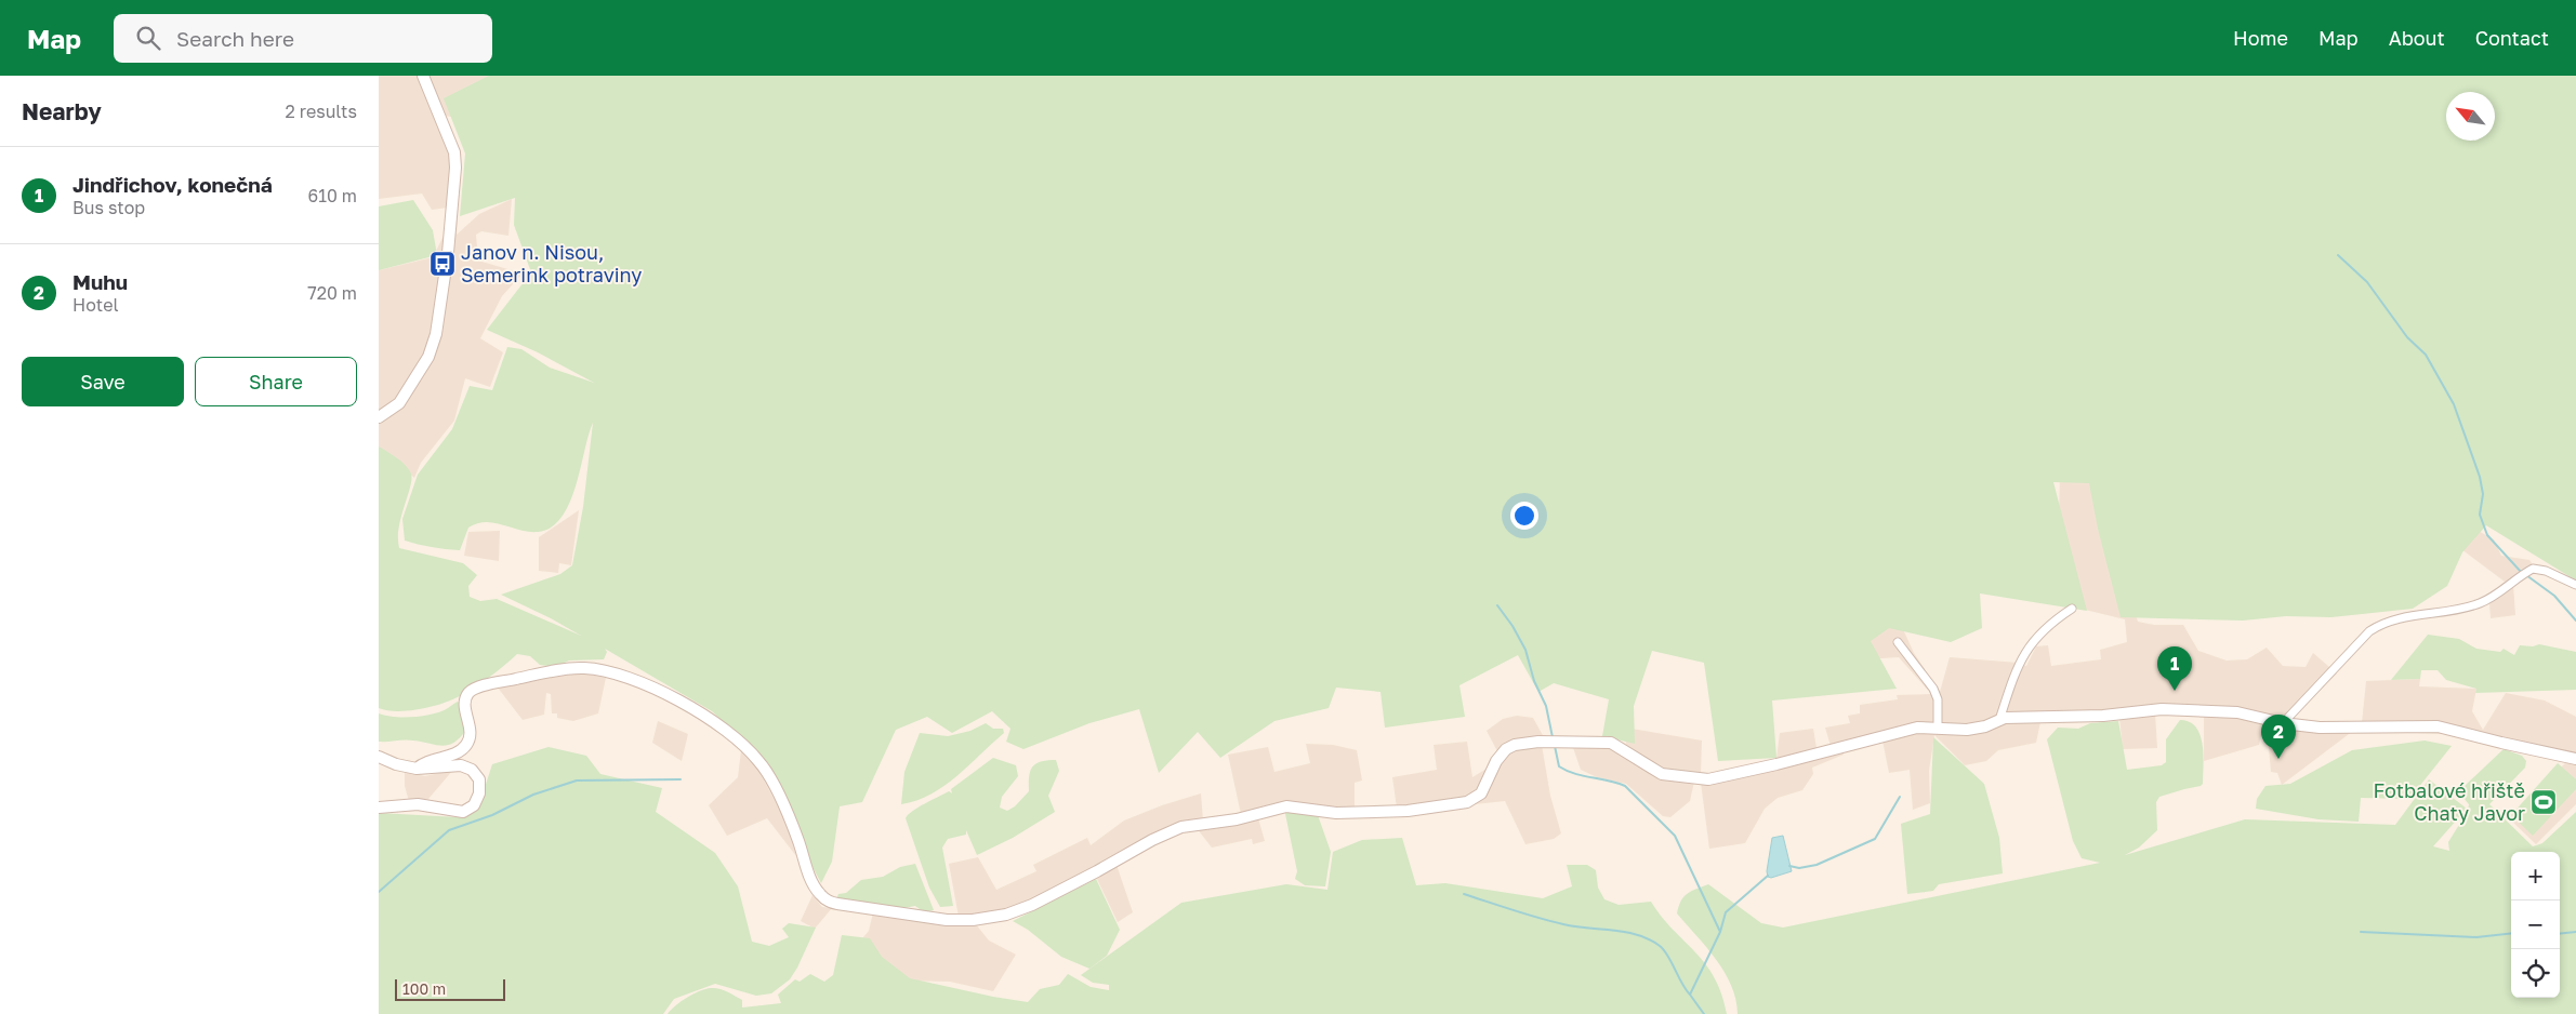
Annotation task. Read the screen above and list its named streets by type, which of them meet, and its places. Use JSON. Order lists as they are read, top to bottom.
{
  "places": {
    "bus stop": ["Janov n. Nisou, Semerink potraviny"],
    "sports": ["Fotbalové hřiště Chaty Javor"]
  },
  "scale_bar": "100 m",
  "north": "top left",
  "page": {
    "header": "Map",
    "search": "Search here",
    "nav": [
      "Home",
      "Map",
      "About",
      "Contact"
    ],
    "heading": ["Nearby", "2 results"],
    "list": [
      {
        "mark": "1",
        "name": "Jindřichov, konečná",
        "note": "Bus stop",
        "value": "610 m"
      },
      {
        "mark": "2",
        "name": "Muhu",
        "note": "Hotel",
        "value": "720 m"
      }
    ],
    "buttons": ["Save", "Share"],
    "pins": ["1", "2"],
    "map_buttons": ["+", "−"],
    "scale": "100 m"
  }
}
